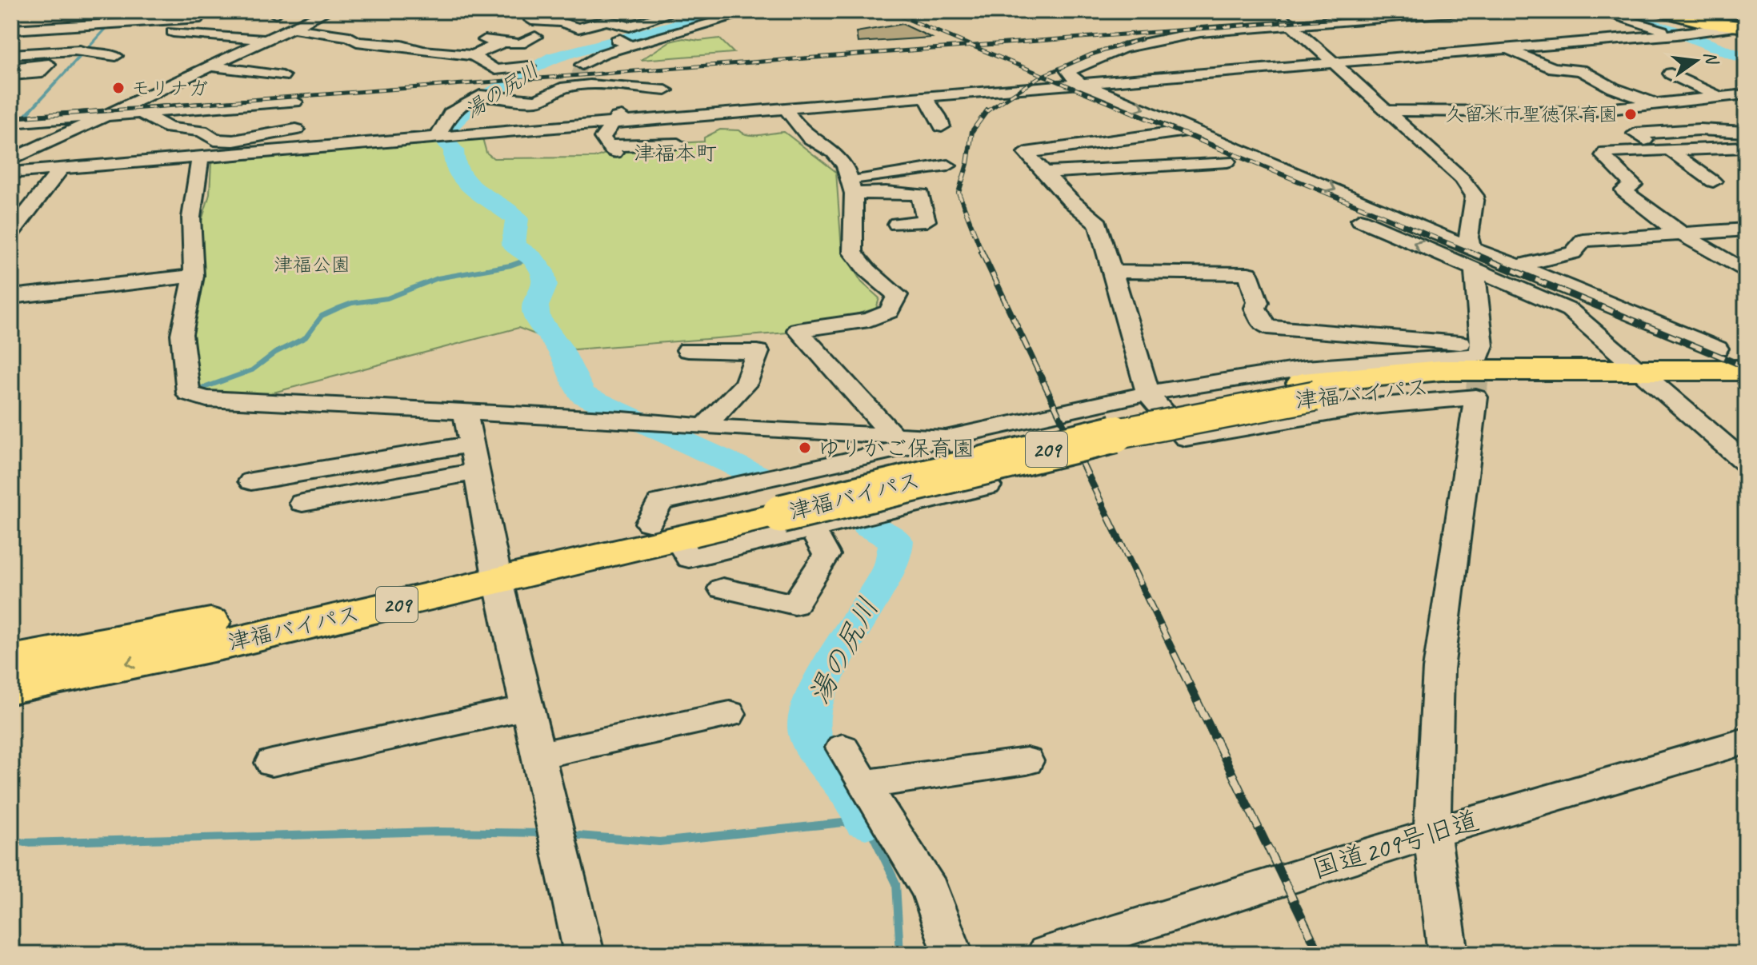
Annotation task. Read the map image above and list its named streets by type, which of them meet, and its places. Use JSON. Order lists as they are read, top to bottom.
{
  "streets": {
    "highway": ["津福バイパス", "209"],
    "street": ["国道209号旧道"]
  },
  "districts": ["津福本町"],
  "water": ["湯の尻川"],
  "parks": ["津福公園"],
  "places": ["モリナガ", "久留米市聖徳保育園", "ゆりかご保育園"],
  "north": "right"
}
